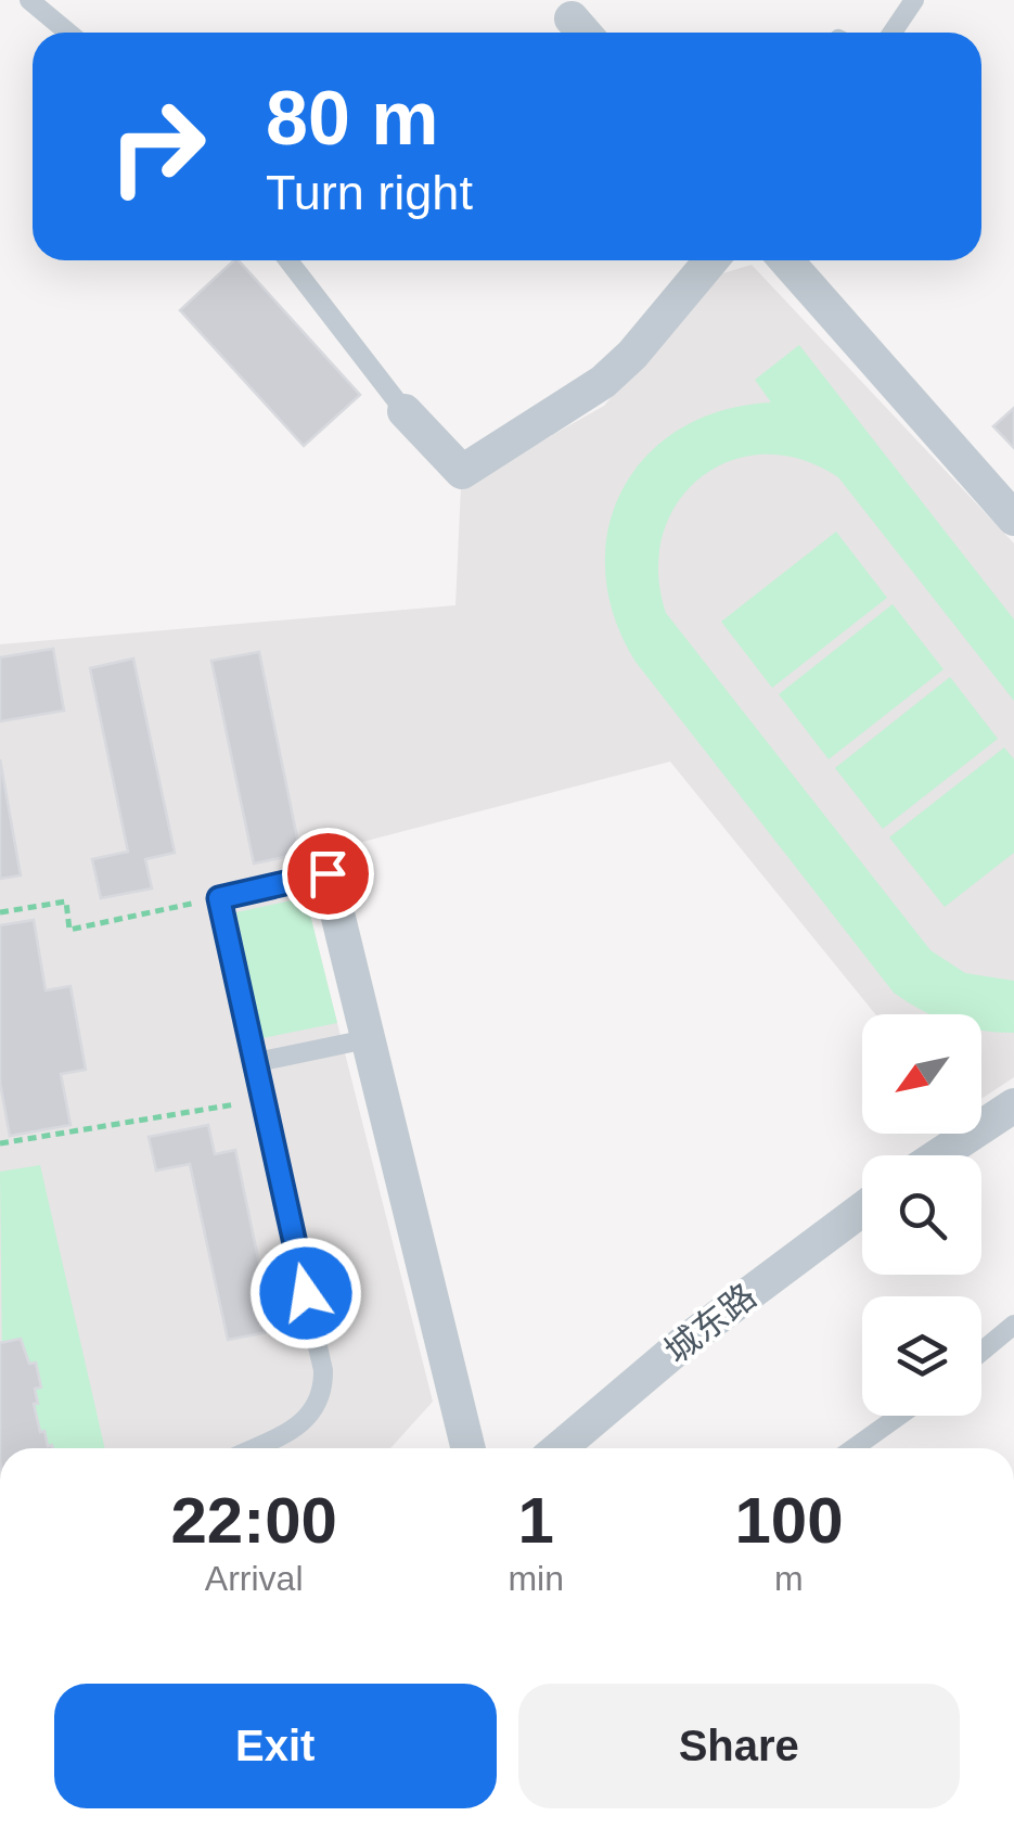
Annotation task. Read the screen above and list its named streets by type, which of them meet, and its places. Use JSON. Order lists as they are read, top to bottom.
{
  "streets": {
    "street": ["城东路"]
  },
  "north": "bottom left",
  "page": {
    "turn": ["80 m", "Turn right"],
    "eta": [
      "22:00",
      "Arrival",
      "1",
      "min",
      "100",
      "m"
    ],
    "buttons": ["Exit", "Share"]
  }
}
